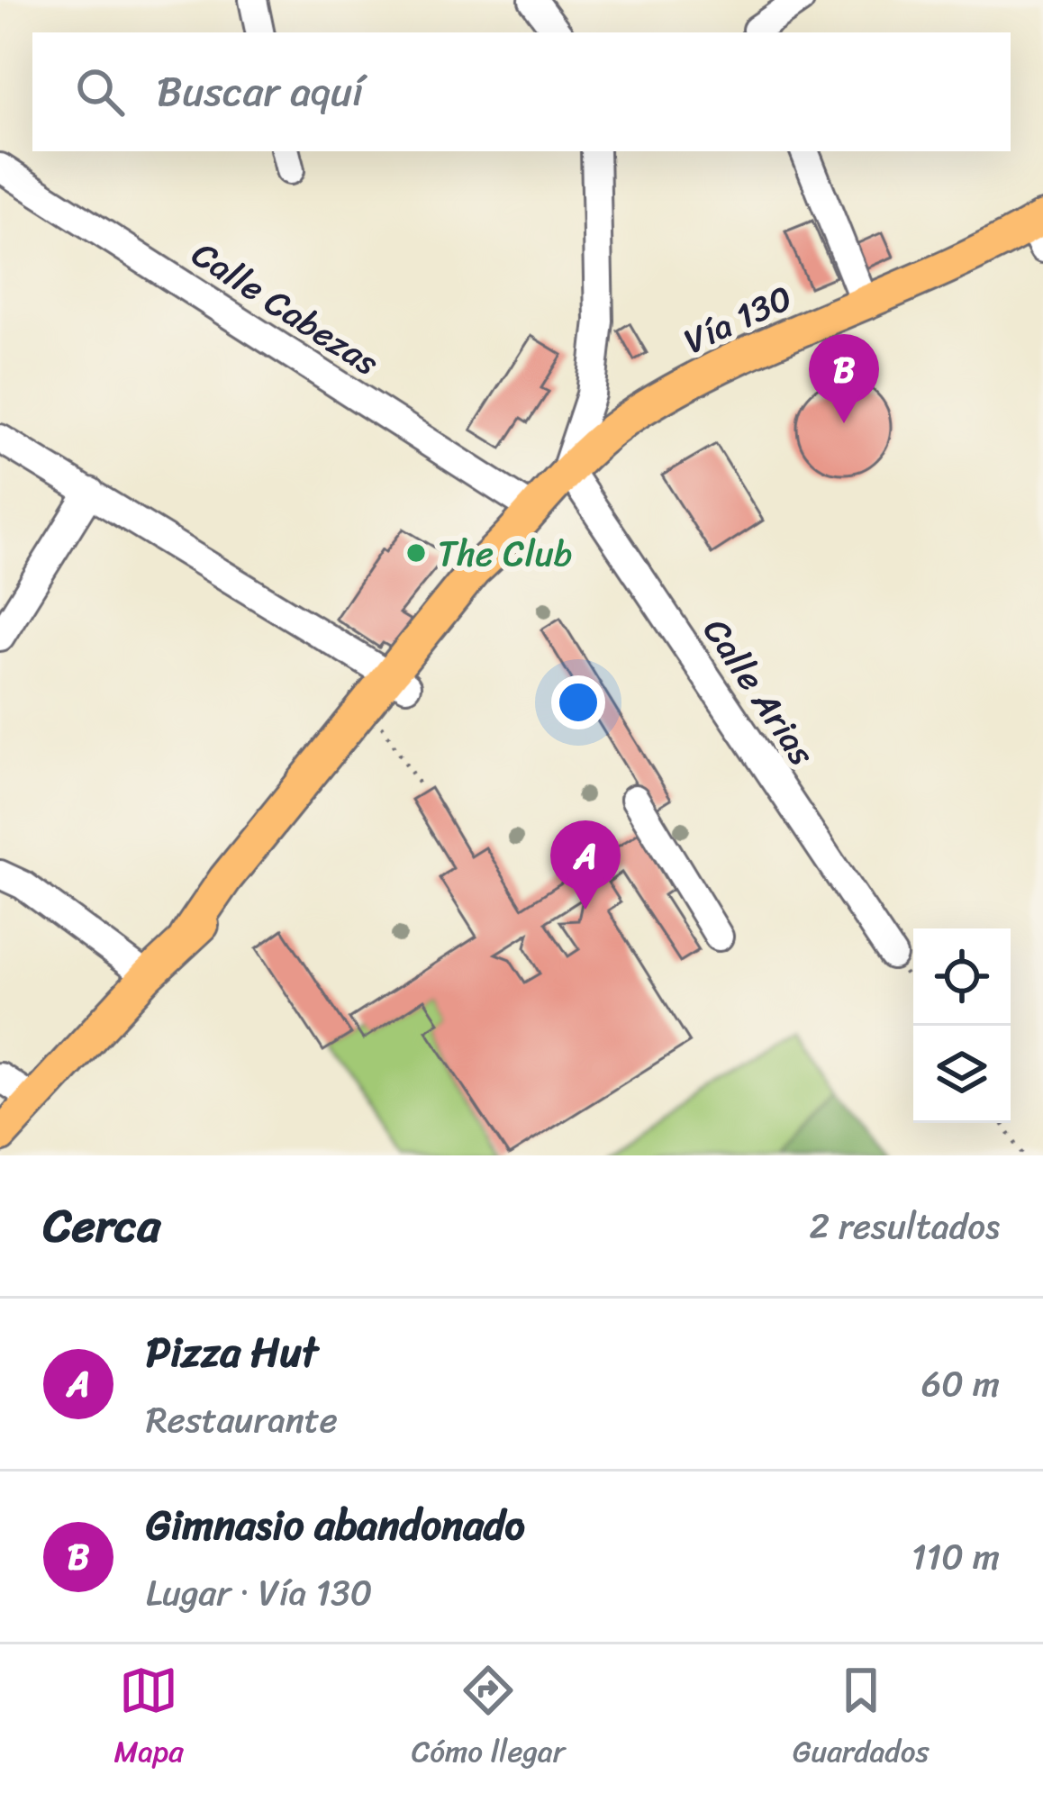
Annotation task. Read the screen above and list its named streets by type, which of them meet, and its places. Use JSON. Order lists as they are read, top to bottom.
{
  "streets": {
    "main road": ["Vía 130"],
    "street": ["Calle Cabezas", "Calle Arias"]
  },
  "crossings": [
    ["Calle Cabezas", "Vía 130"],
    ["Vía 130", "Calle Arias"]
  ],
  "places": ["The Club"],
  "page": {
    "search": "Buscar aquí",
    "pins": ["B", "A"],
    "heading": ["Cerca", "2 resultados"],
    "list": [
      {
        "mark": "A",
        "name": "Pizza Hut",
        "note": "Restaurante",
        "value": "60 m"
      },
      {
        "mark": "B",
        "name": "Gimnasio abandonado",
        "note": "Lugar · Vía 130",
        "value": "110 m"
      }
    ],
    "nav": ["Mapa", "Cómo llegar", "Guardados"]
  }
}
